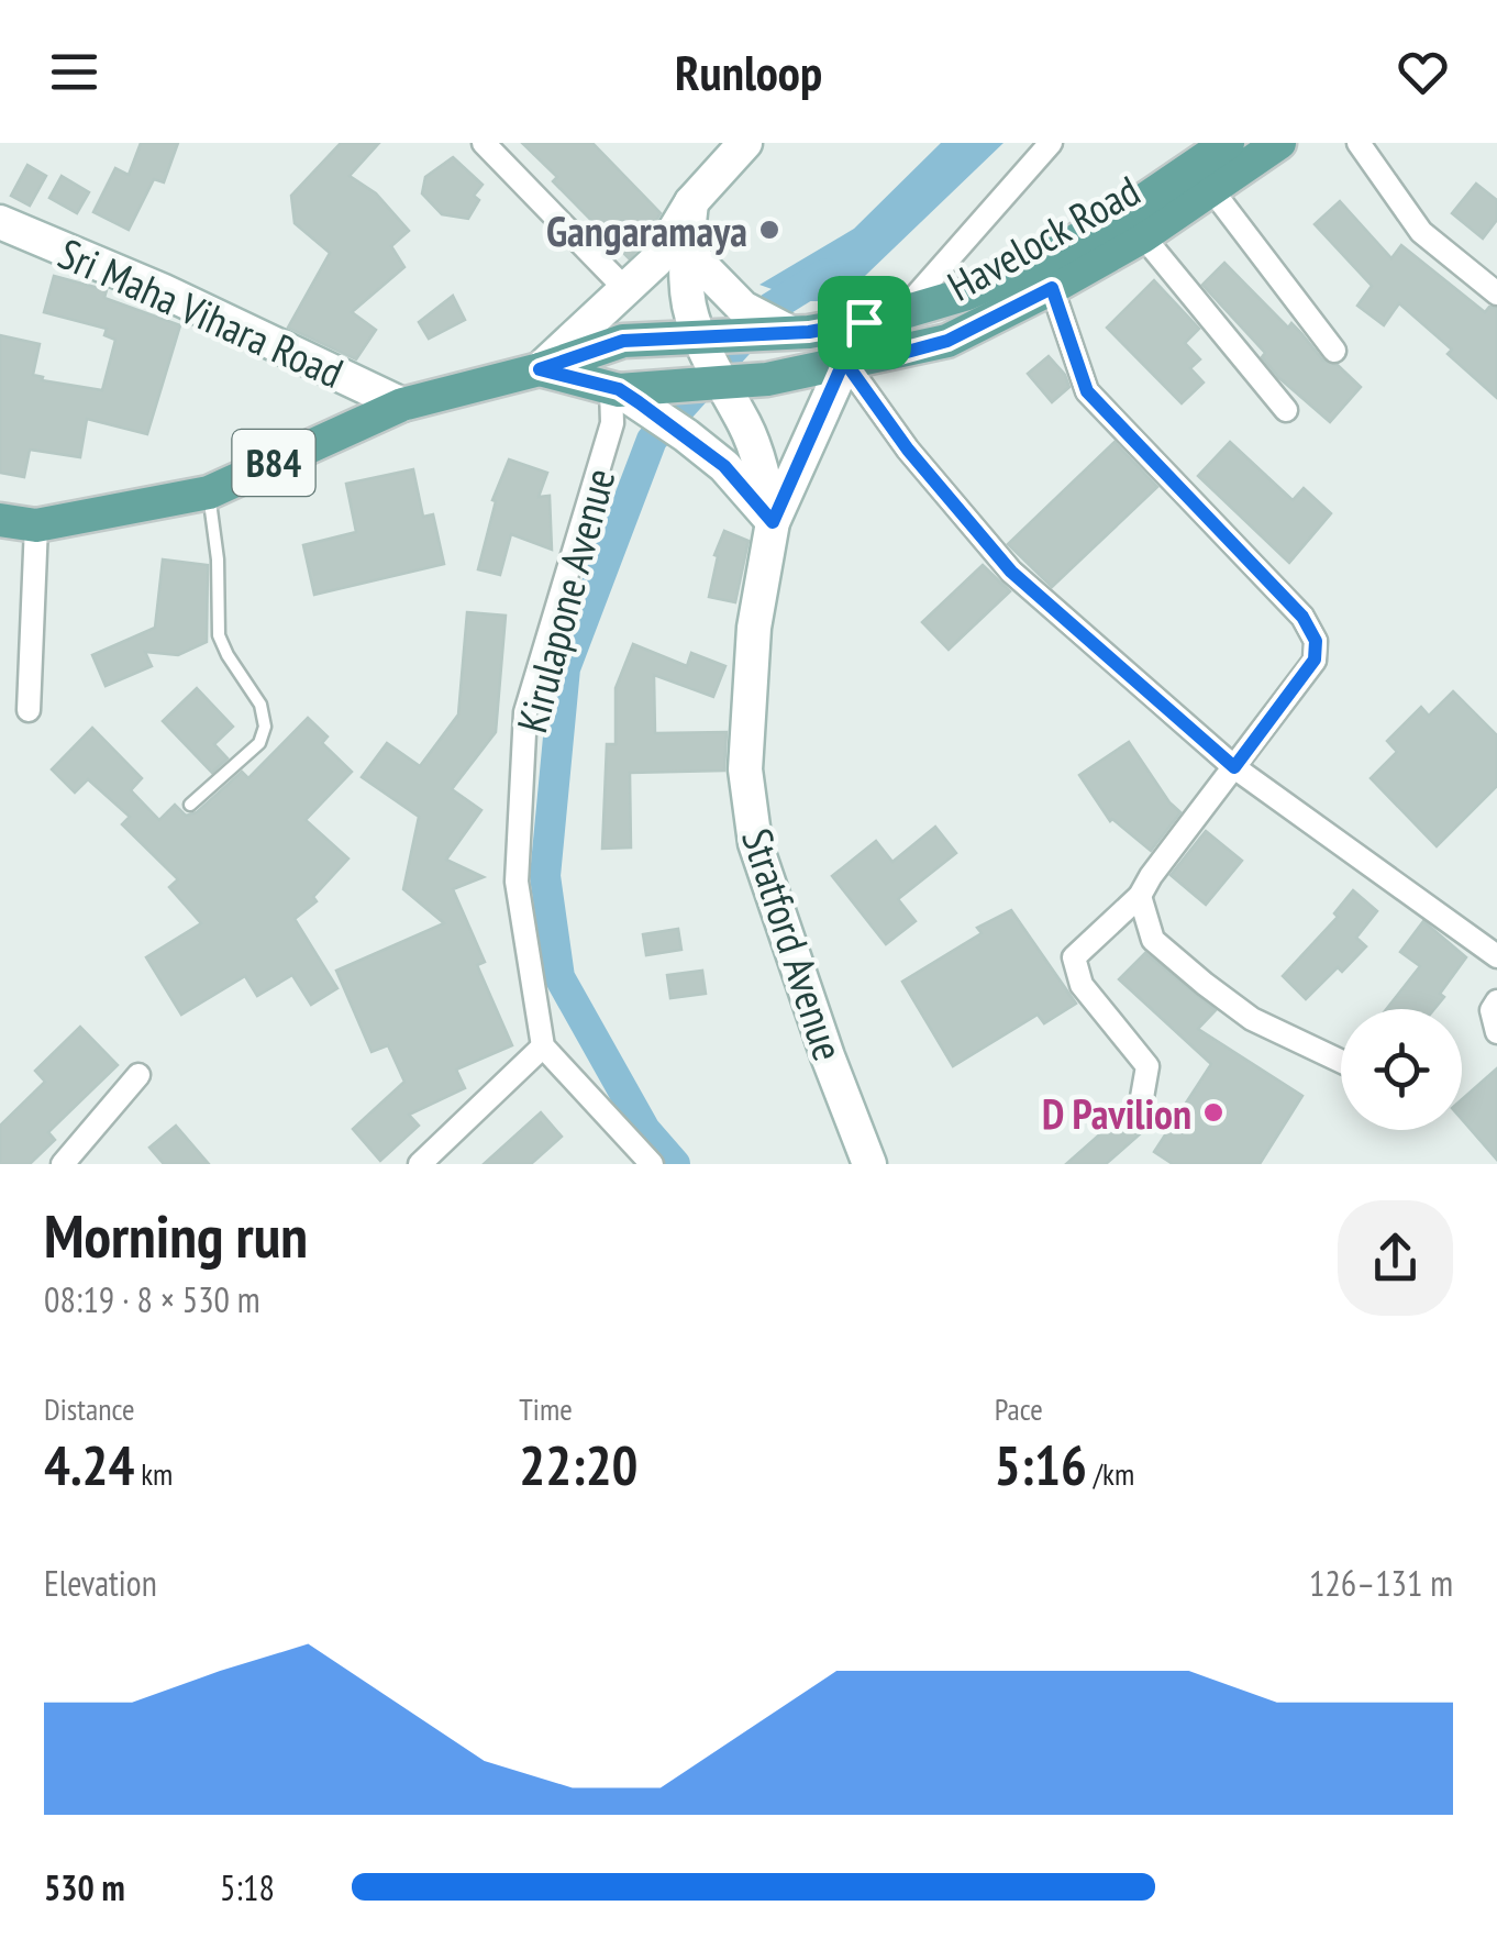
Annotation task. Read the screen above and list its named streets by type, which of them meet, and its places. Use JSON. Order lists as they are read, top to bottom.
{
  "streets": {
    "main road": [
      "Havelock Road",
      "Sri Maha Vihara Road",
      "B84",
      "Stratford Avenue"
    ],
    "street": ["Kirulapone Avenue"]
  },
  "crossings": [
    ["Havelock Road", "B84"],
    ["Havelock Road", "Stratford Avenue"],
    ["Sri Maha Vihara Road", "B84"],
    ["B84", "Kirulapone Avenue"],
    ["B84", "Stratford Avenue"]
  ],
  "places": ["Gangaramaya", "D Pavilion"],
  "page": {
    "header": "Runloop",
    "heading": ["Morning run", "08:19 · 8 × 530 m"],
    "stats": [
      ["Distance", "4.24 km"],
      ["Time", "22:20"],
      ["Pace", "5:16 /km"]
    ],
    "chart": ["Elevation", "126–131 m"],
    "list": [
      {
        "name": "530 m",
        "note": "5:18"
      }
    ]
  }
}
